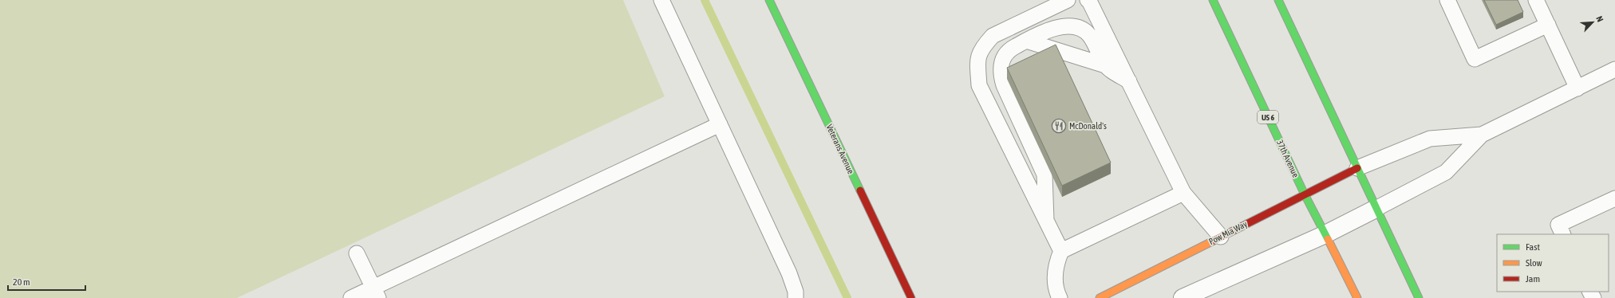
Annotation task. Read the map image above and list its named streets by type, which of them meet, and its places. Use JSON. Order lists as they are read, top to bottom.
{
  "streets": {
    "main road": [
      "US 6",
      "Veterans Avenue",
      "37th Avenue",
      "Pow Mia Way"
    ]
  },
  "crossings": [
    ["37th Avenue", "Pow Mia Way"]
  ],
  "places": {
    "restaurant": ["McDonald's"]
  },
  "legend": ["Fast", "Slow", "Jam"],
  "scale_bar": "20 m",
  "north": "top right"
}
